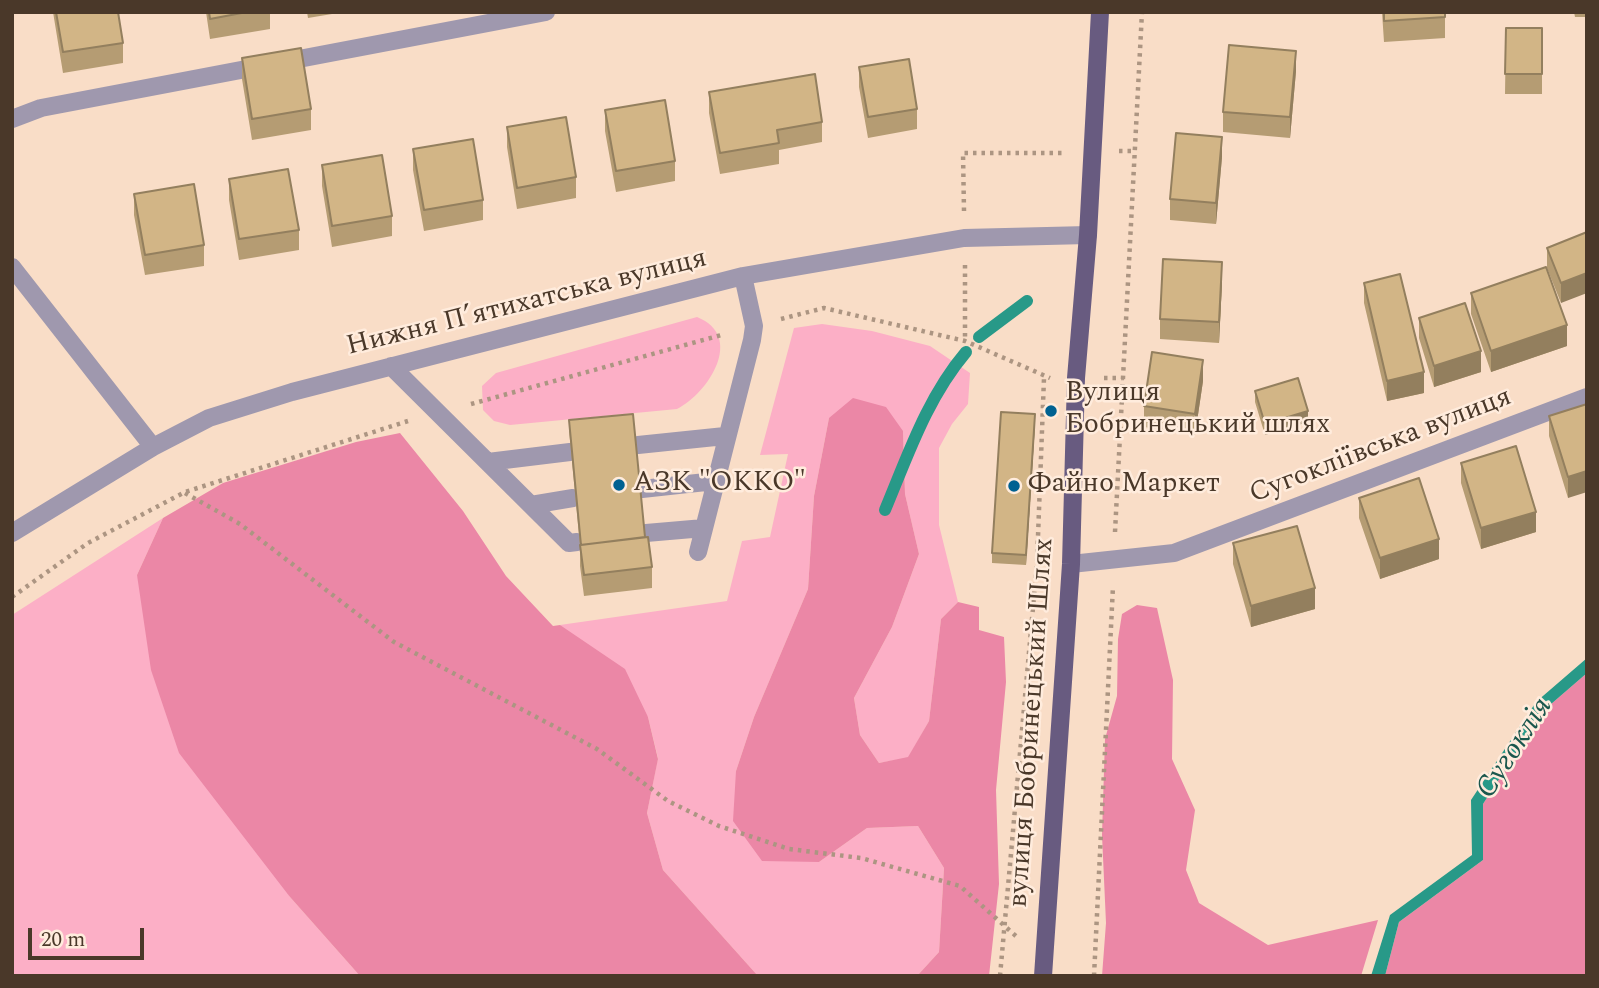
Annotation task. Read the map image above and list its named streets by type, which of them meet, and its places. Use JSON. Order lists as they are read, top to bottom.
{
  "streets": {
    "main road": ["вулиця Бобринецький Шлях"],
    "street": ["Нижня Пʼятихатська вулиця", "Сугокліївська вулиця"]
  },
  "crossings": [
    ["Нижня Пʼятихатська вулиця", "вулиця Бобринецький Шлях"],
    ["Сугокліївська вулиця", "вулиця Бобринецький Шлях"]
  ],
  "water": ["Сугоклія"],
  "places": ["Вулиця Бобринецький шлях", "АЗК \"ОККО\"", "Файно Маркет"],
  "scale_bar": "20 m"
}
